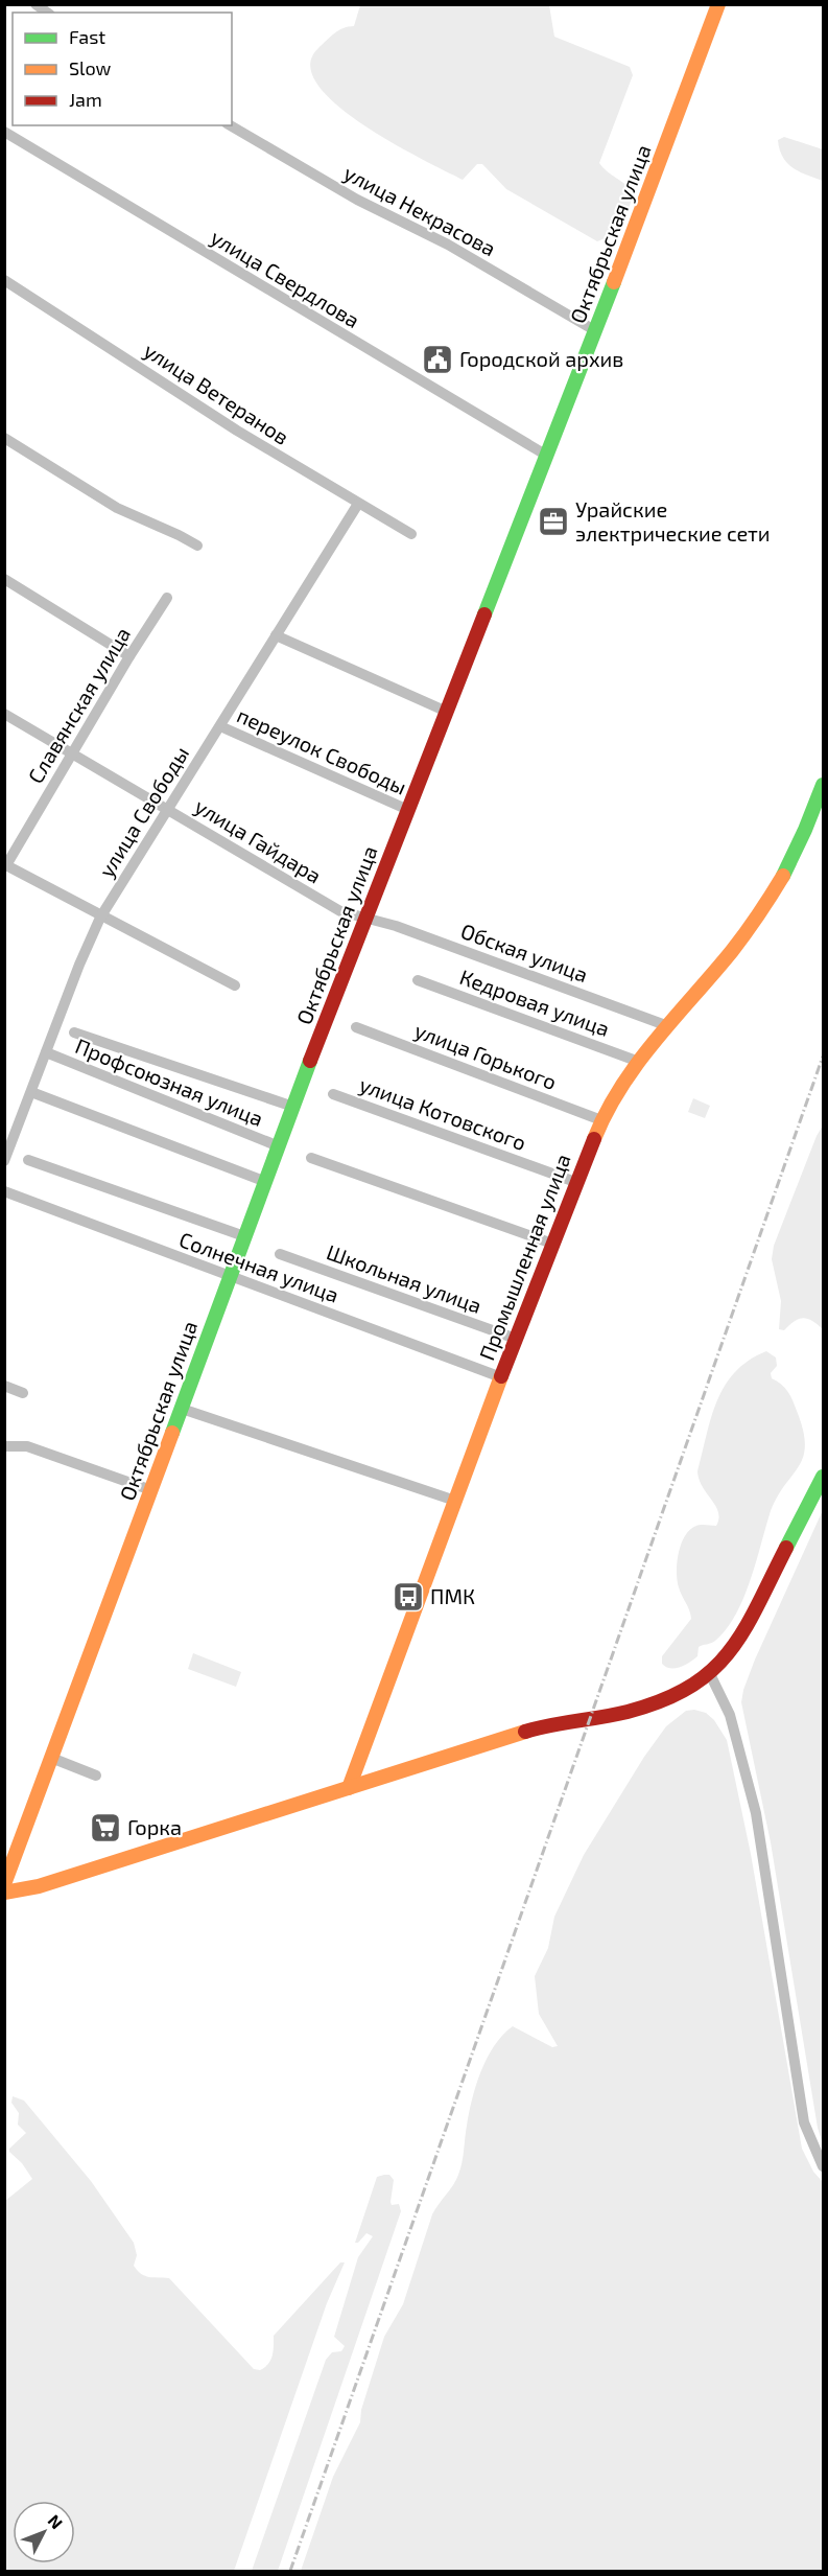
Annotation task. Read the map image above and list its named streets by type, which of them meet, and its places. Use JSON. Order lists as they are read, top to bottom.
{
  "streets": {
    "street": [
      "улица Некрасова",
      "Октябрьская улица",
      "улица Свердлова",
      "улица Ветеранов",
      "Славянская улица",
      "переулок Свободы",
      "улица Свободы",
      "улица Гайдара",
      "Обская улица",
      "Кедровая улица",
      "улица Горького",
      "Профсоюзная улица",
      "улица Котовского",
      "Промышленная улица",
      "Солнечная улица",
      "Школьная улица"
    ]
  },
  "crossings": [
    ["улица Некрасова", "Октябрьская улица"],
    ["Октябрьская улица", "улица Свердлова"],
    ["Октябрьская улица", "переулок Свободы"],
    ["Октябрьская улица", "улица Гайдара"],
    ["Октябрьская улица", "Обская улица"],
    ["Октябрьская улица", "Профсоюзная улица"],
    ["Октябрьская улица", "Солнечная улица"],
    ["улица Ветеранов", "улица Свободы"],
    ["Славянская улица", "улица Гайдара"],
    ["переулок Свободы", "улица Свободы"],
    ["улица Свободы", "улица Гайдара"],
    ["улица Свободы", "Профсоюзная улица"],
    ["улица Гайдара", "Обская улица"],
    ["Обская улица", "Промышленная улица"],
    ["Кедровая улица", "Промышленная улица"],
    ["улица Горького", "Промышленная улица"],
    ["улица Котовского", "Промышленная улица"],
    ["Промышленная улица", "Солнечная улица"],
    ["Промышленная улица", "Школьная улица"]
  ],
  "places": {
    "public building": ["Городской архив"],
    "office": ["Урайские электрические сети"],
    "bus stop": ["ПМК"],
    "supermarket": ["Горка"]
  },
  "legend": ["Fast", "Slow", "Jam"],
  "north": "top right"
}
